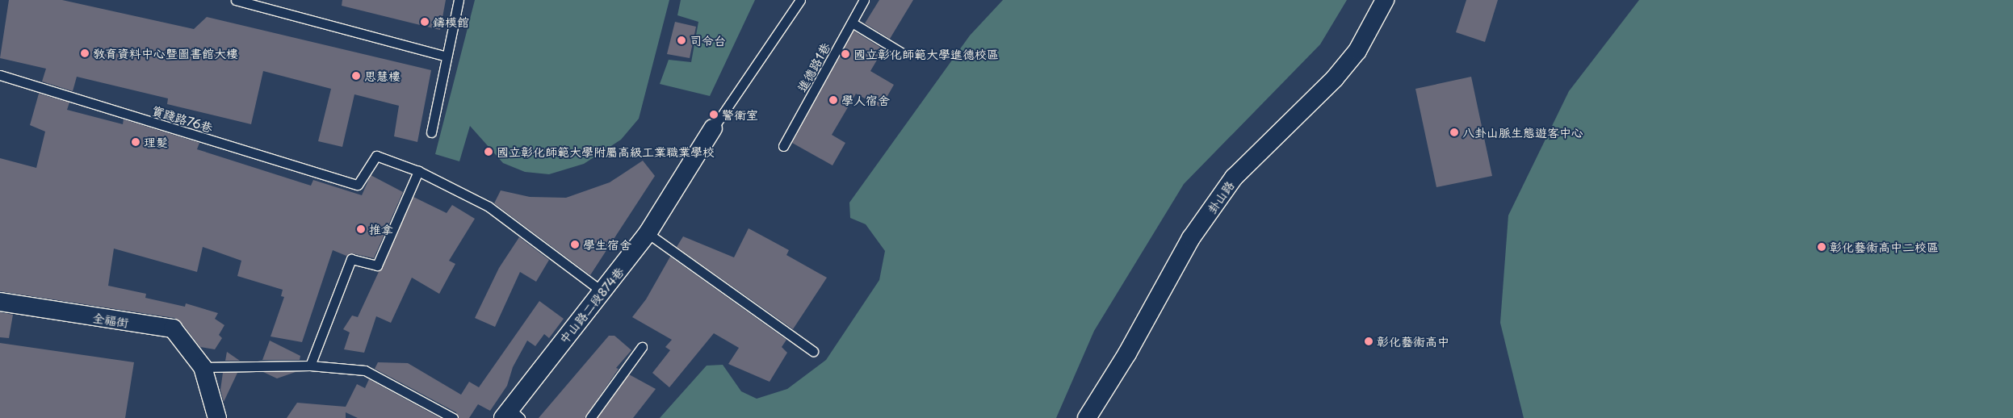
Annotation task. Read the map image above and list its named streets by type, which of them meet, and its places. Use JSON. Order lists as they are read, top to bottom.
{
  "streets": {
    "street": ["卦山路", "中山路二段874巷", "全福街"],
    "lane": ["進德路1巷", "實踐路76巷"]
  },
  "places": [
    "鑄模館",
    "司令台",
    "教育資料中心暨圖書館大樓",
    "國立彰化師範大學進德校區",
    "思慧樓",
    "學人宿舍",
    "警衛室",
    "八卦山脈生態遊客中心",
    "理髮",
    "國立彰化師範大學附屬高級工業職業學校",
    "推拿",
    "學生宿舍",
    "彰化藝術高中二校區",
    "彰化藝術高中"
  ]
}
